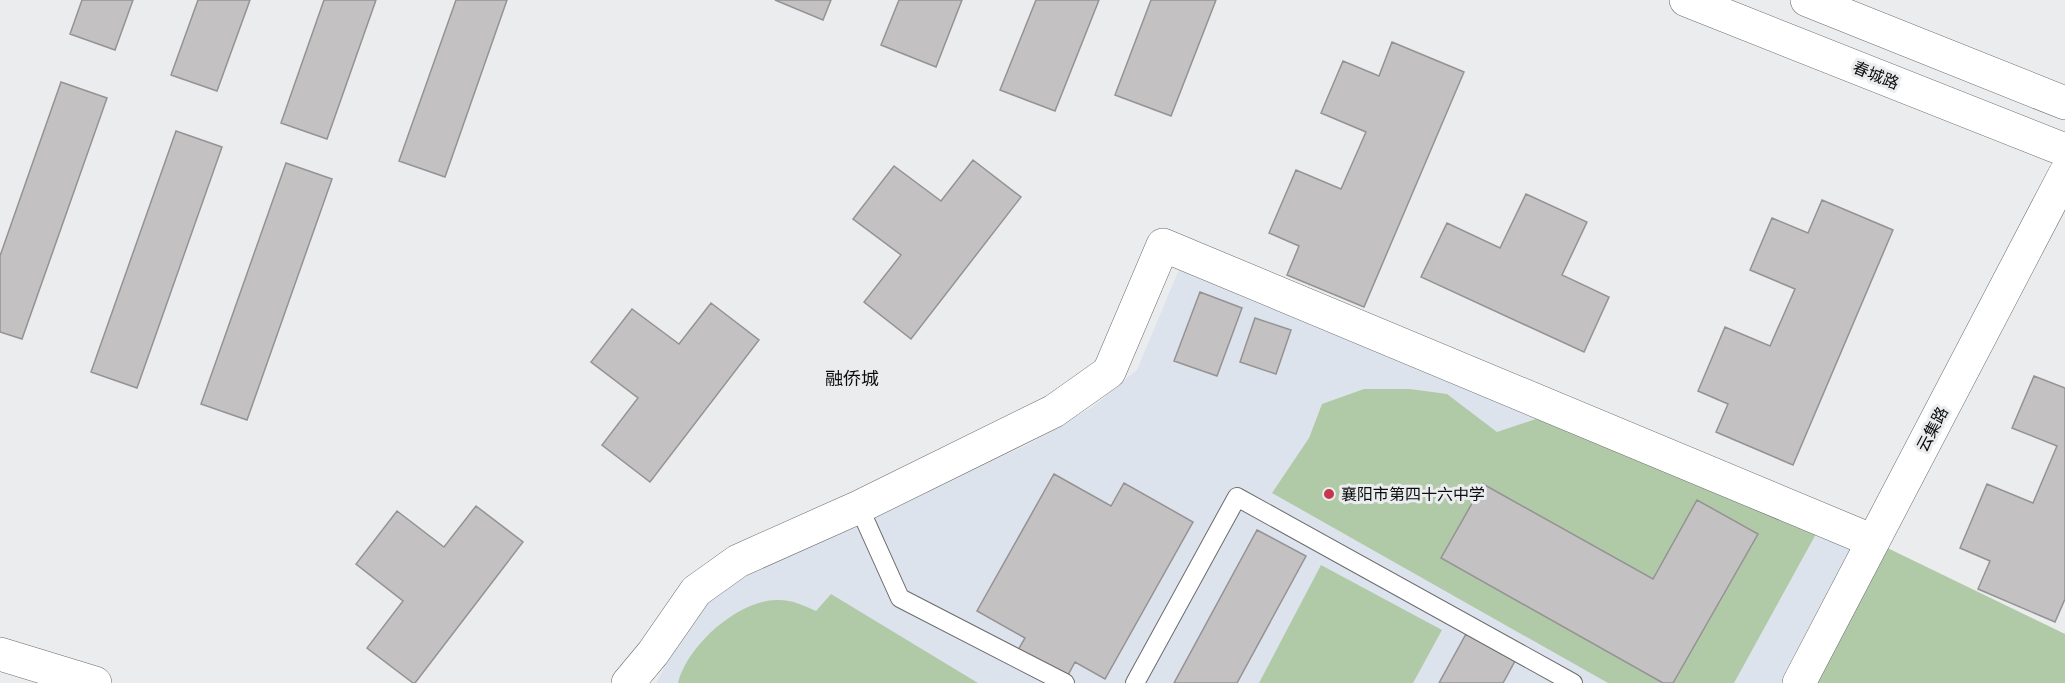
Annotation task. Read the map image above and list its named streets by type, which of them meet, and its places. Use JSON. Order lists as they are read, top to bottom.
{
  "streets": {
    "street": ["春城路", "云集路"]
  },
  "districts": ["融侨城"],
  "places": ["襄阳市第四十六中学"]
}
